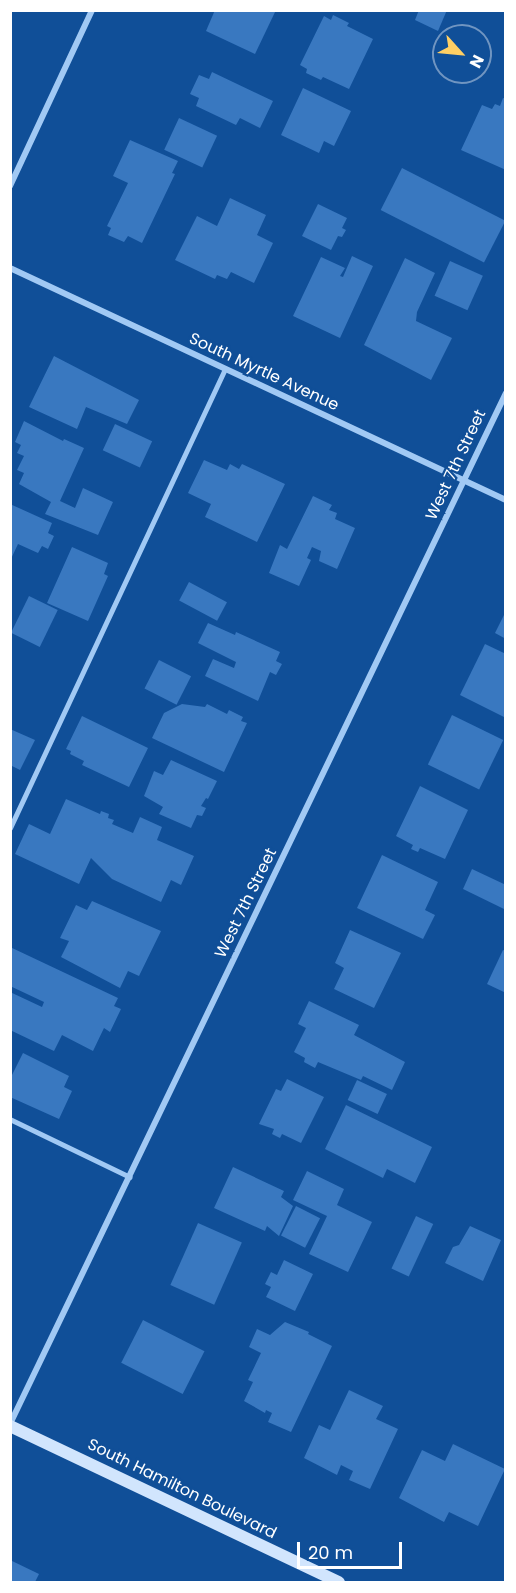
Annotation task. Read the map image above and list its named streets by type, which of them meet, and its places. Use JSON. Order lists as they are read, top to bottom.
{
  "streets": {
    "street": ["South Myrtle Avenue", "West 7th Street", "South Hamilton Boulevard"]
  },
  "crossings": [
    ["South Myrtle Avenue", "West 7th Street"],
    ["West 7th Street", "South Hamilton Boulevard"]
  ],
  "scale_bar": "20 m",
  "north": "bottom right"
}
